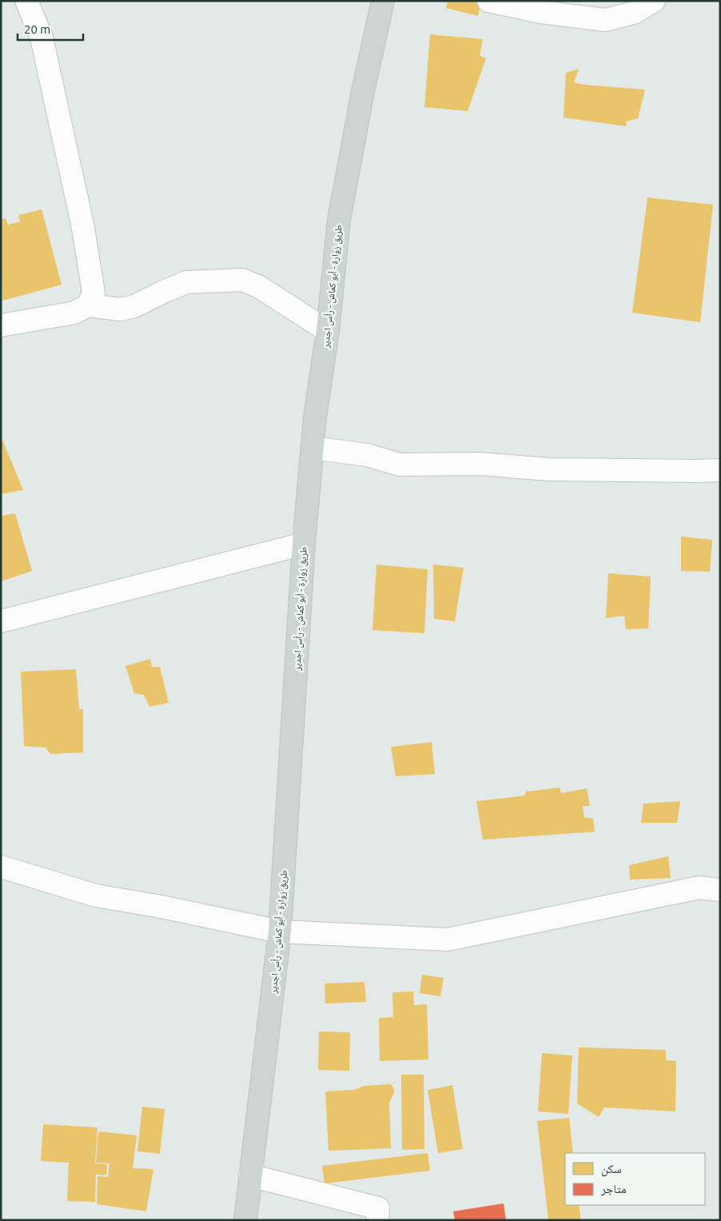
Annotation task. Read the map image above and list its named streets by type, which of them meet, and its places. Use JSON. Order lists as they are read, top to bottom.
{
  "streets": {
    "main road": ["طريق زوارة - أبو كماش - رأس اجدير"]
  },
  "legend": ["سكن", "متاجر"],
  "scale_bar": "20 m"
}
